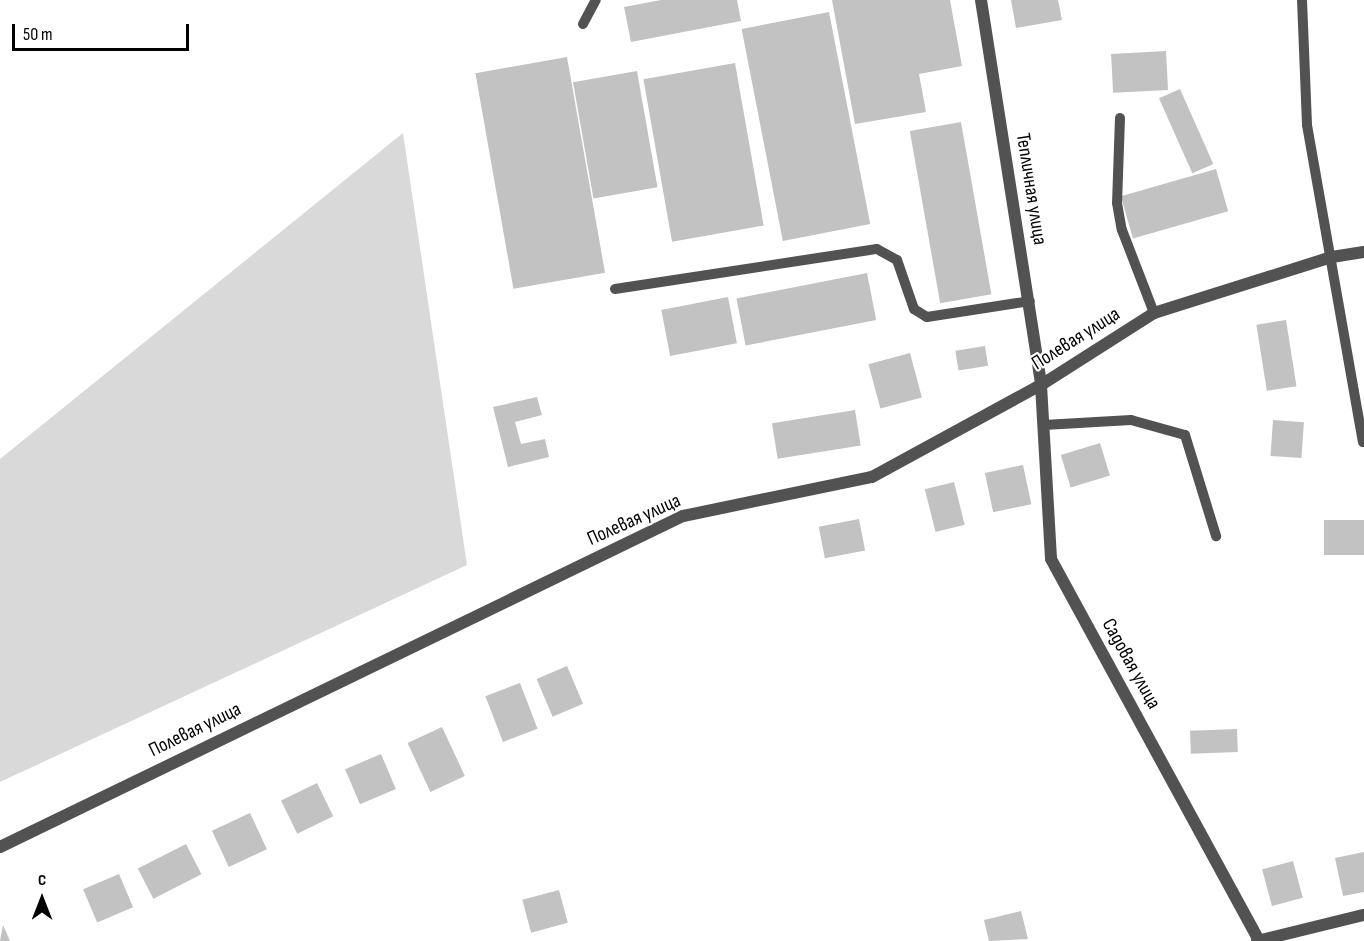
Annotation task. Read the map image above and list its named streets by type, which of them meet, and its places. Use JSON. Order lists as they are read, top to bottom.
{
  "streets": {
    "street": ["Тепличная улица", "Полевая улица", "Садовая улица"]
  },
  "crossings": [
    ["Тепличная улица", "Полевая улица"],
    ["Тепличная улица", "Садовая улица"],
    ["Полевая улица", "Садовая улица"]
  ],
  "scale_bar": "50 m",
  "north": "top"
}
